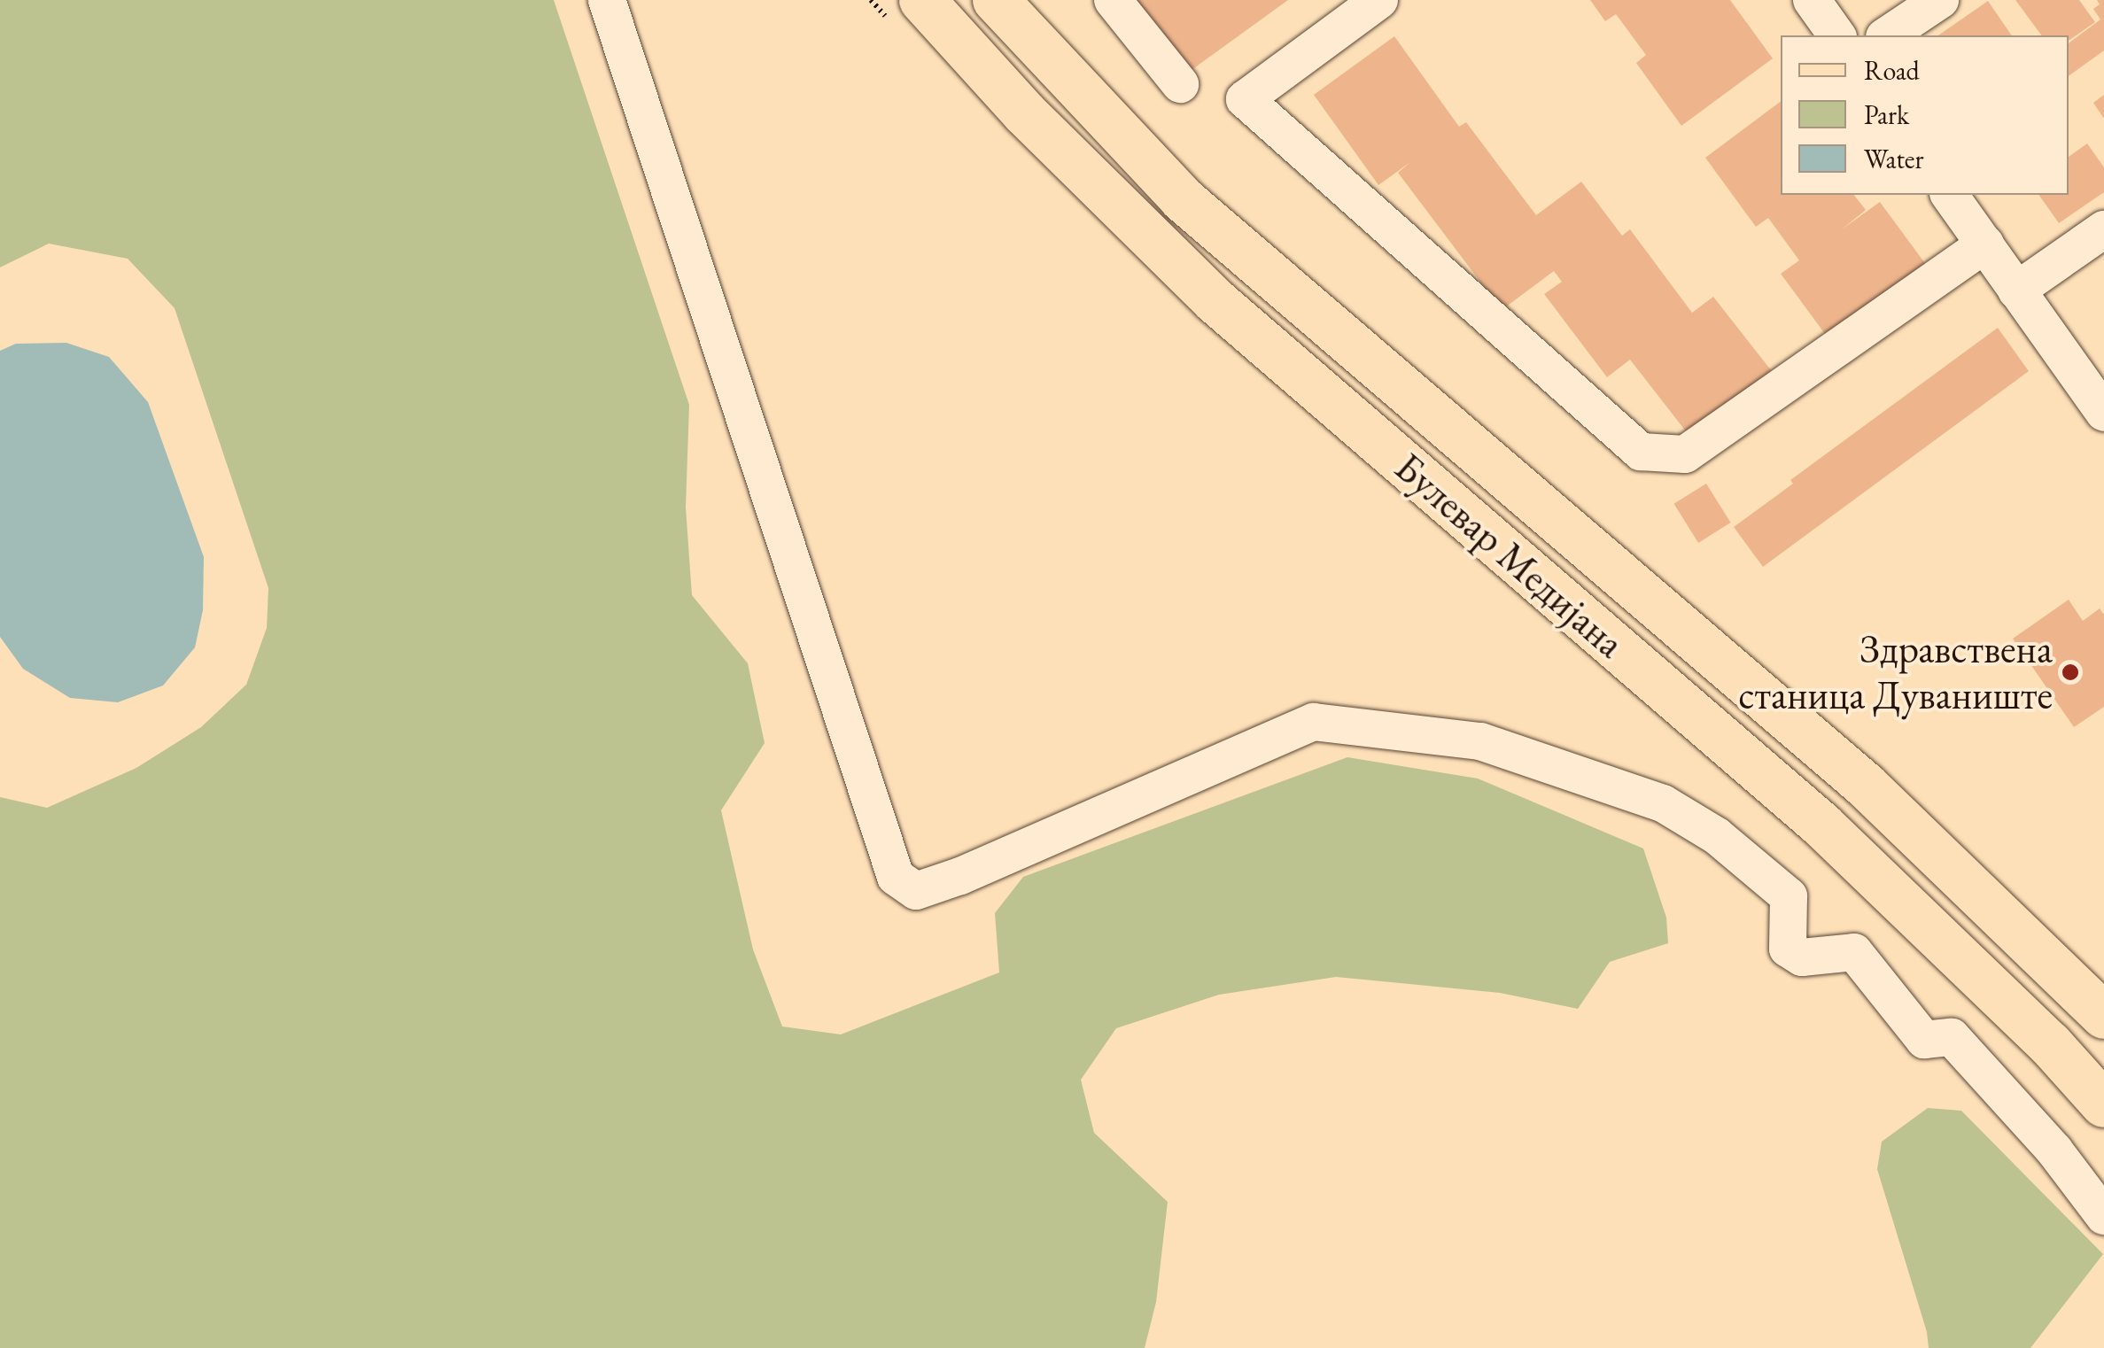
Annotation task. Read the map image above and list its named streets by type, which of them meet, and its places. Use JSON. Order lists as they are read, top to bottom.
{
  "streets": {
    "main road": ["Булевар Медијана"]
  },
  "places": ["Здравствена станица Дуваниште"],
  "legend": ["Road", "Park", "Water"]
}
